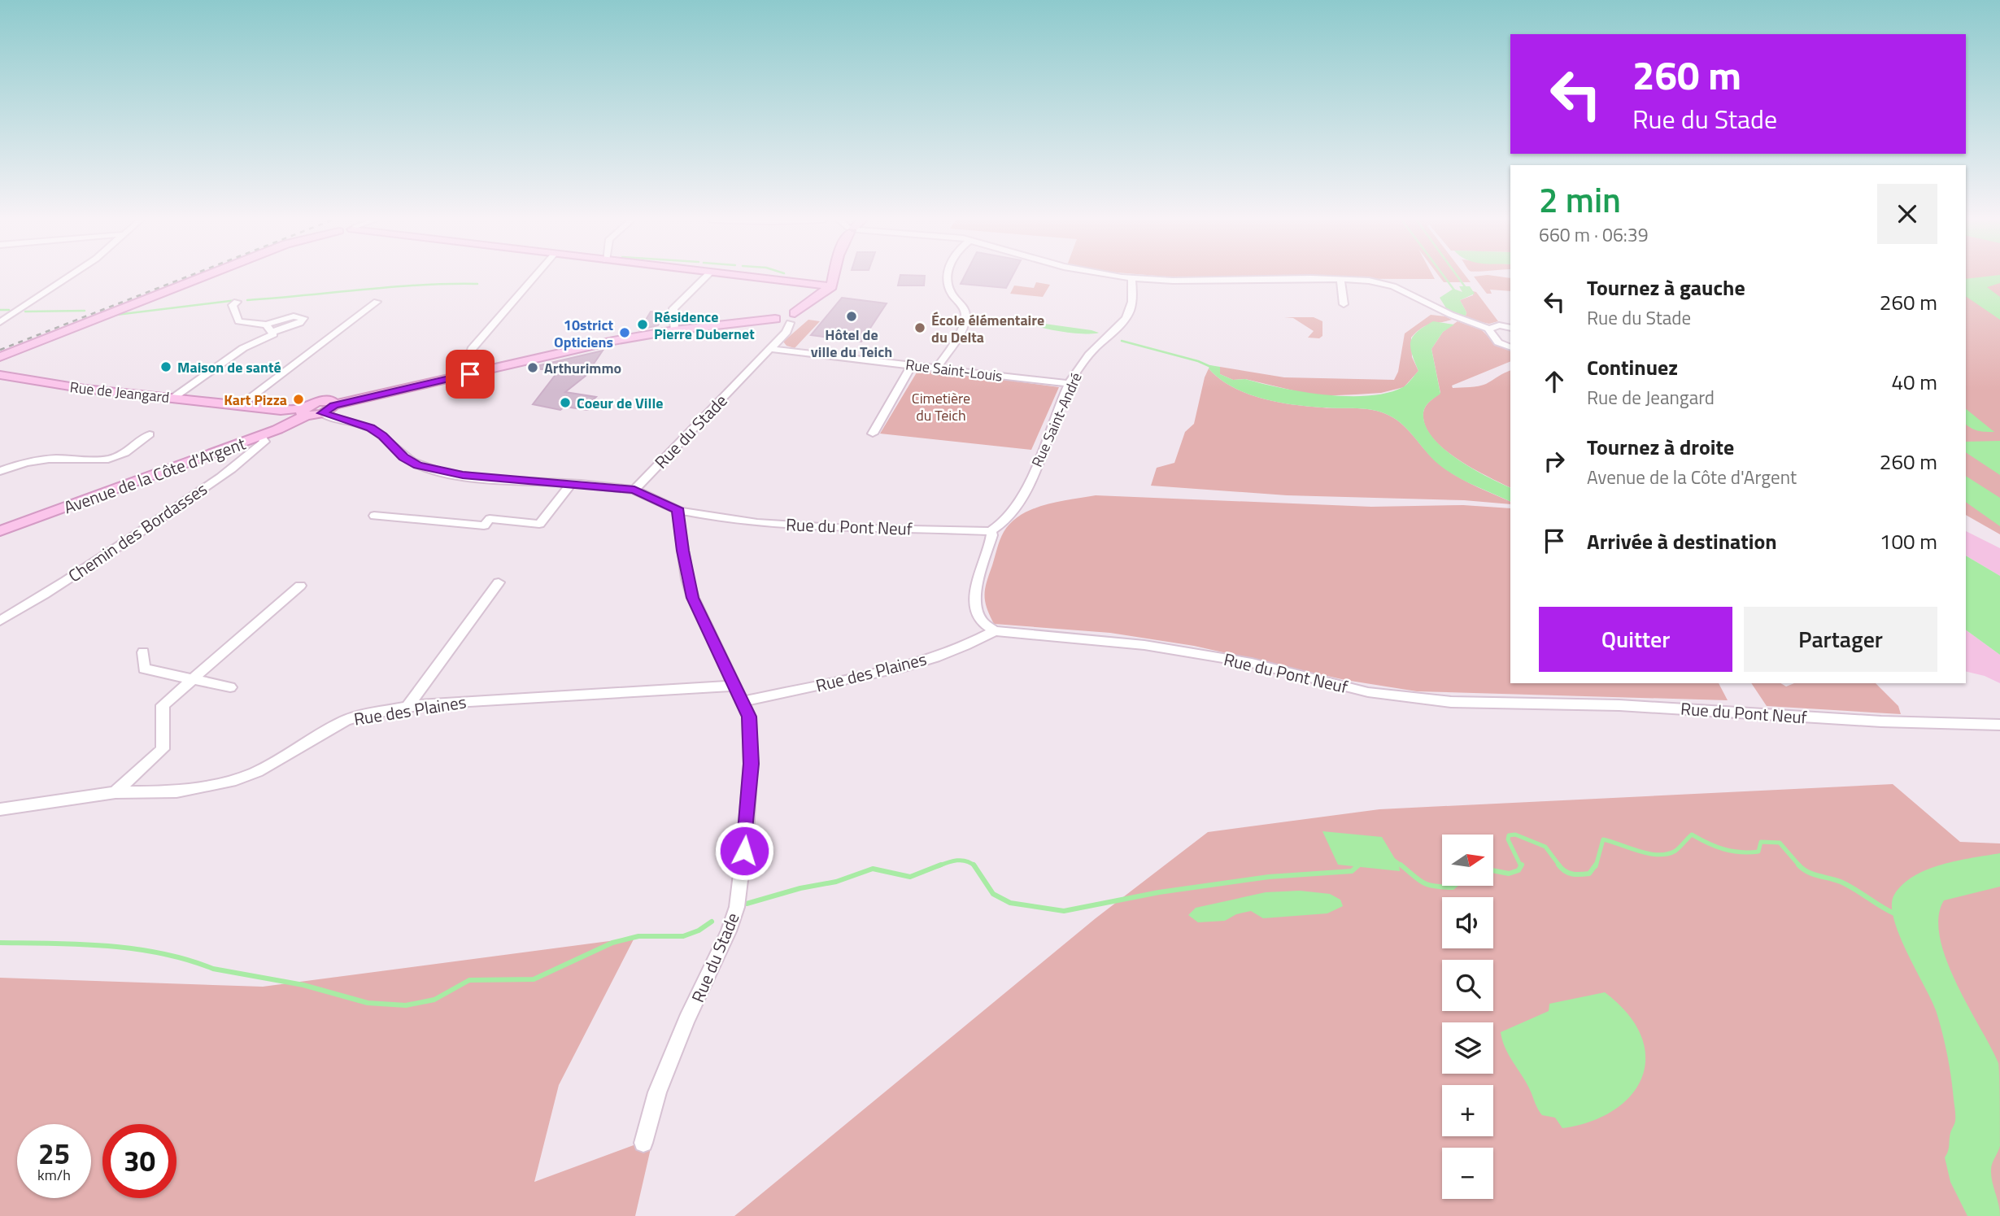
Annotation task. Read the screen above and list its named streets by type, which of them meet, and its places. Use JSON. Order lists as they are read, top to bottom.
{
  "streets": {
    "main road": ["Rue de Jeangard", "Avenue de la Côte d'Argent"],
    "street": [
      "Rue Saint-Louis",
      "Rue Saint-André",
      "Rue du Stade",
      "Rue du Pont Neuf",
      "Chemin des Bordasses",
      "Rue des Plaines"
    ]
  },
  "crossings": [
    ["Rue Saint-Louis", "Rue Saint-André"],
    ["Rue Saint-Louis", "Rue du Stade"],
    ["Rue de Jeangard", "Avenue de la Côte d'Argent"],
    ["Rue Saint-André", "Rue du Pont Neuf"],
    ["Rue du Stade", "Rue du Pont Neuf"],
    ["Rue du Stade", "Rue des Plaines"],
    ["Avenue de la Côte d'Argent", "Chemin des Bordasses"],
    ["Rue du Pont Neuf", "Rue des Plaines"]
  ],
  "parks": ["Cimetière du Teich"],
  "places": [
    "Hôtel de ville du Teich",
    "Résidence Pierre Dubernet",
    "École élémentaire du Delta",
    "10strict Opticiens",
    "Maison de santé",
    "Arthurimmo",
    "Kart Pizza",
    "Coeur de Ville"
  ],
  "north": "right",
  "page": {
    "turn": ["260 m", "Rue du Stade"],
    "heading": ["2 min", "660 m · 06:39"],
    "list": [
      {
        "name": "Tournez à gauche",
        "note": "Rue du Stade",
        "value": "260 m"
      },
      {
        "name": "Continuez",
        "note": "Rue de Jeangard",
        "value": "40 m"
      },
      {
        "name": "Tournez à droite",
        "note": "Avenue de la Côte d'Argent",
        "value": "260 m"
      },
      {
        "name": "Arrivée à destination",
        "value": "100 m"
      }
    ],
    "buttons": ["Quitter", "Partager"],
    "map_buttons": ["+", "−"],
    "speed": "25 km/h",
    "limit": "30"
  }
}
